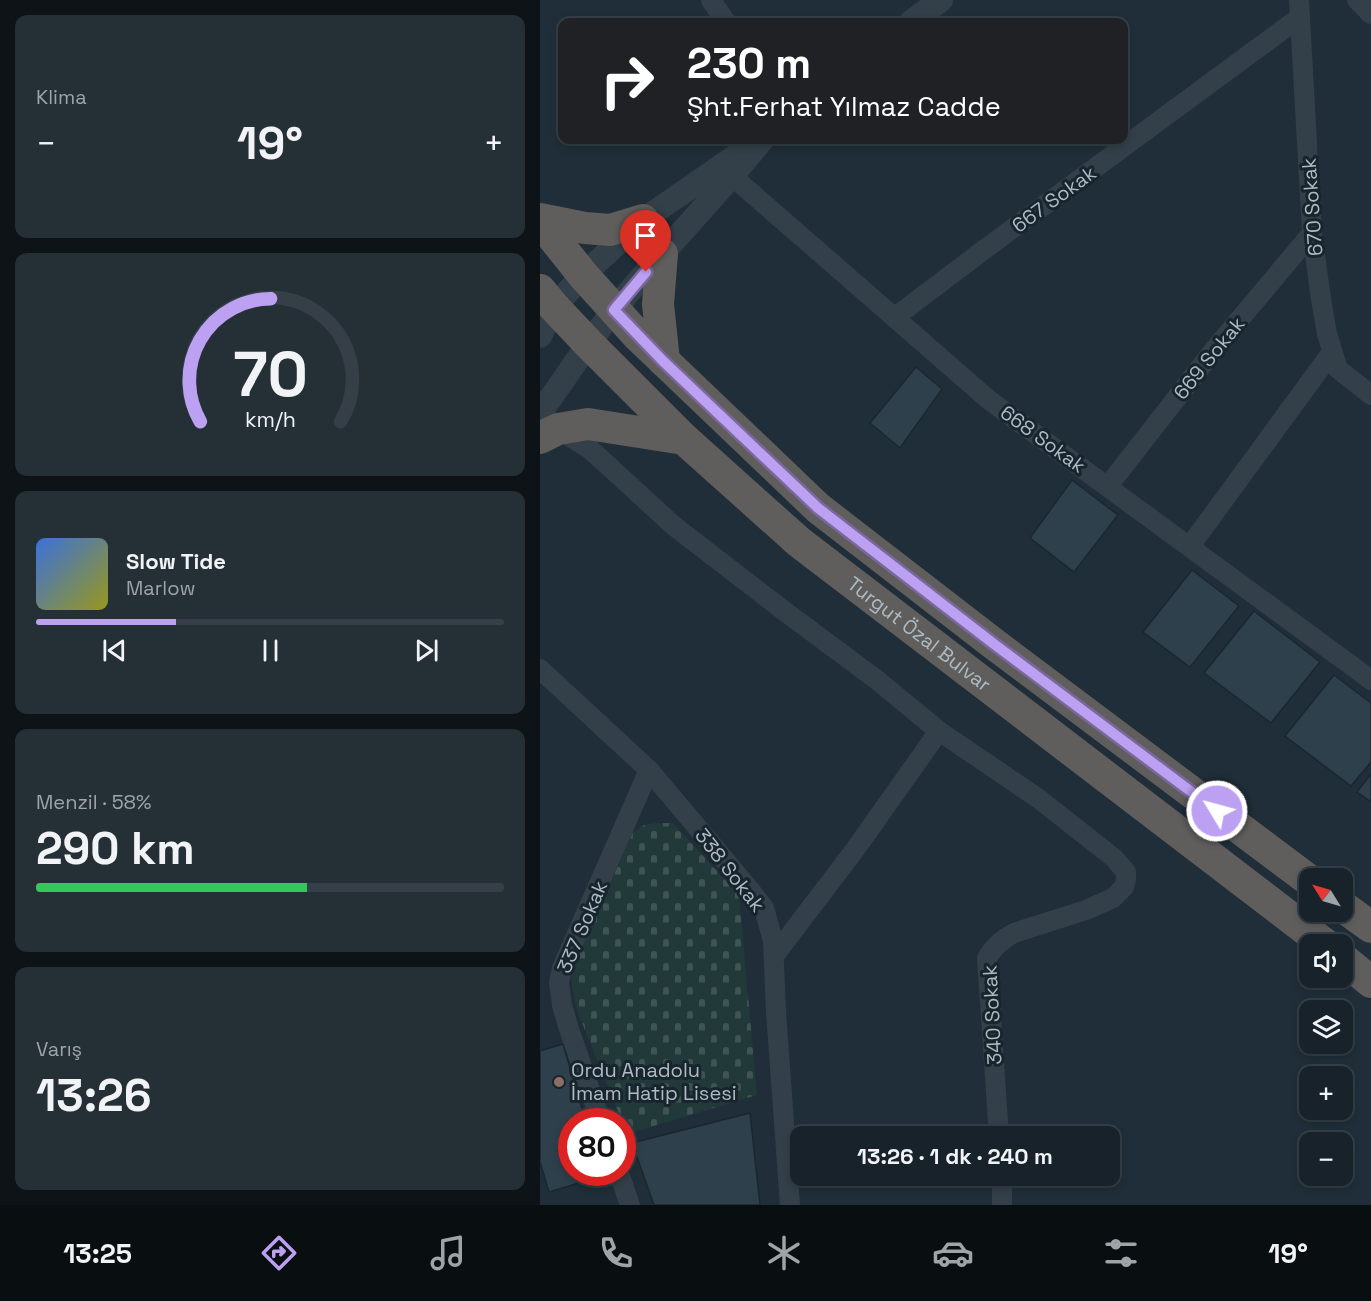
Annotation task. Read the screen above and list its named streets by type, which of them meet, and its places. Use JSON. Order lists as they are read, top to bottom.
{
  "streets": {
    "highway": ["Turgut Özal Bulvar"],
    "street": [
      "667 Sokak",
      "670 Sokak",
      "669 Sokak",
      "668 Sokak",
      "338 Sokak",
      "337 Sokak",
      "340 Sokak"
    ]
  },
  "crossings": [
    ["667 Sokak", "670 Sokak"],
    ["667 Sokak", "668 Sokak"],
    ["670 Sokak", "669 Sokak"],
    ["669 Sokak", "668 Sokak"],
    ["338 Sokak", "337 Sokak"]
  ],
  "places": ["Ordu Anadolu İmam Hatip Lisesi"],
  "north": "top left",
  "page": {
    "tile": [
      "Klima",
      ["Menzil · 58%", "290 km"],
      ["Varış", "13:26"]
    ],
    "turn": ["230 m", "Şht.Ferhat Yılmaz Cadde"],
    "heat": ["−", "19°", "+"],
    "song": ["Slow Tide", "Marlow"],
    "map_buttons": ["+", "−"],
    "limit": "80",
    "trip": "13:26 · 1 dk · 240 m",
    "tabs": ["13:25", "19°"],
    "gauge": ["70", "km/h"]
  }
}
